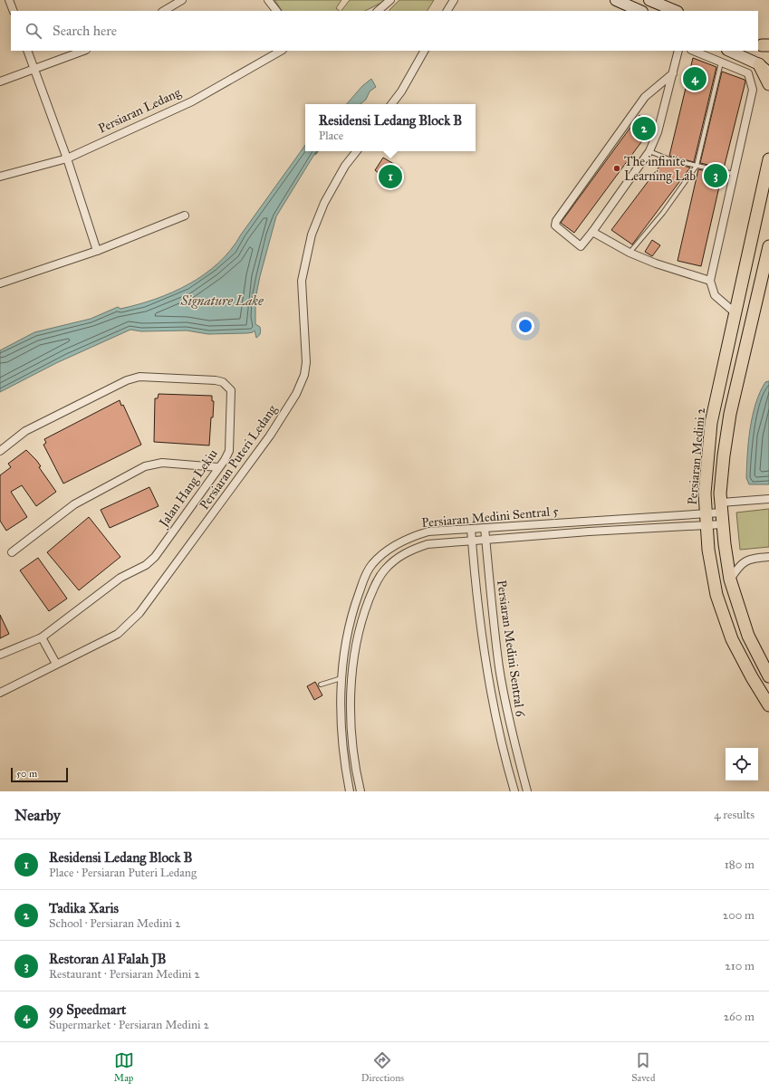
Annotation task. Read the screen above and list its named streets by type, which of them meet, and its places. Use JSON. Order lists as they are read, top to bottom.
{
  "streets": {
    "main road": ["Persiaran Medini 2"],
    "street": [
      "Persiaran Ledang",
      "Persiaran Puteri Ledang",
      "Jalan Hang Lekiu",
      "Persiaran Medini Sentral 5",
      "Persiaran Medini Sentral 6"
    ]
  },
  "crossings": [
    ["Persiaran Medini 2", "Persiaran Medini Sentral 5"],
    ["Persiaran Medini Sentral 5", "Persiaran Medini Sentral 6"]
  ],
  "water": ["Signature Lake"],
  "places": ["The infinite Learning Lab"],
  "scale_bar": "50 m",
  "page": {
    "search": "Search here",
    "pins": [
      "4",
      "2",
      "3",
      "1"
    ],
    "popup": ["Residensi Ledang Block B", "Place"],
    "scale": "50 m",
    "heading": ["Nearby", "4 results"],
    "list": [
      {
        "mark": "1",
        "name": "Residensi Ledang Block B",
        "note": "Place · Persiaran Puteri Ledang",
        "value": "180 m"
      },
      {
        "mark": "2",
        "name": "Tadika Xaris",
        "note": "School · Persiaran Medini 2",
        "value": "200 m"
      },
      {
        "mark": "3",
        "name": "Restoran Al Falah JB",
        "note": "Restaurant · Persiaran Medini 2",
        "value": "210 m"
      },
      {
        "mark": "4",
        "name": "99 Speedmart",
        "note": "Supermarket · Persiaran Medini 2",
        "value": "260 m"
      }
    ],
    "nav": ["Map", "Directions", "Saved"]
  }
}
